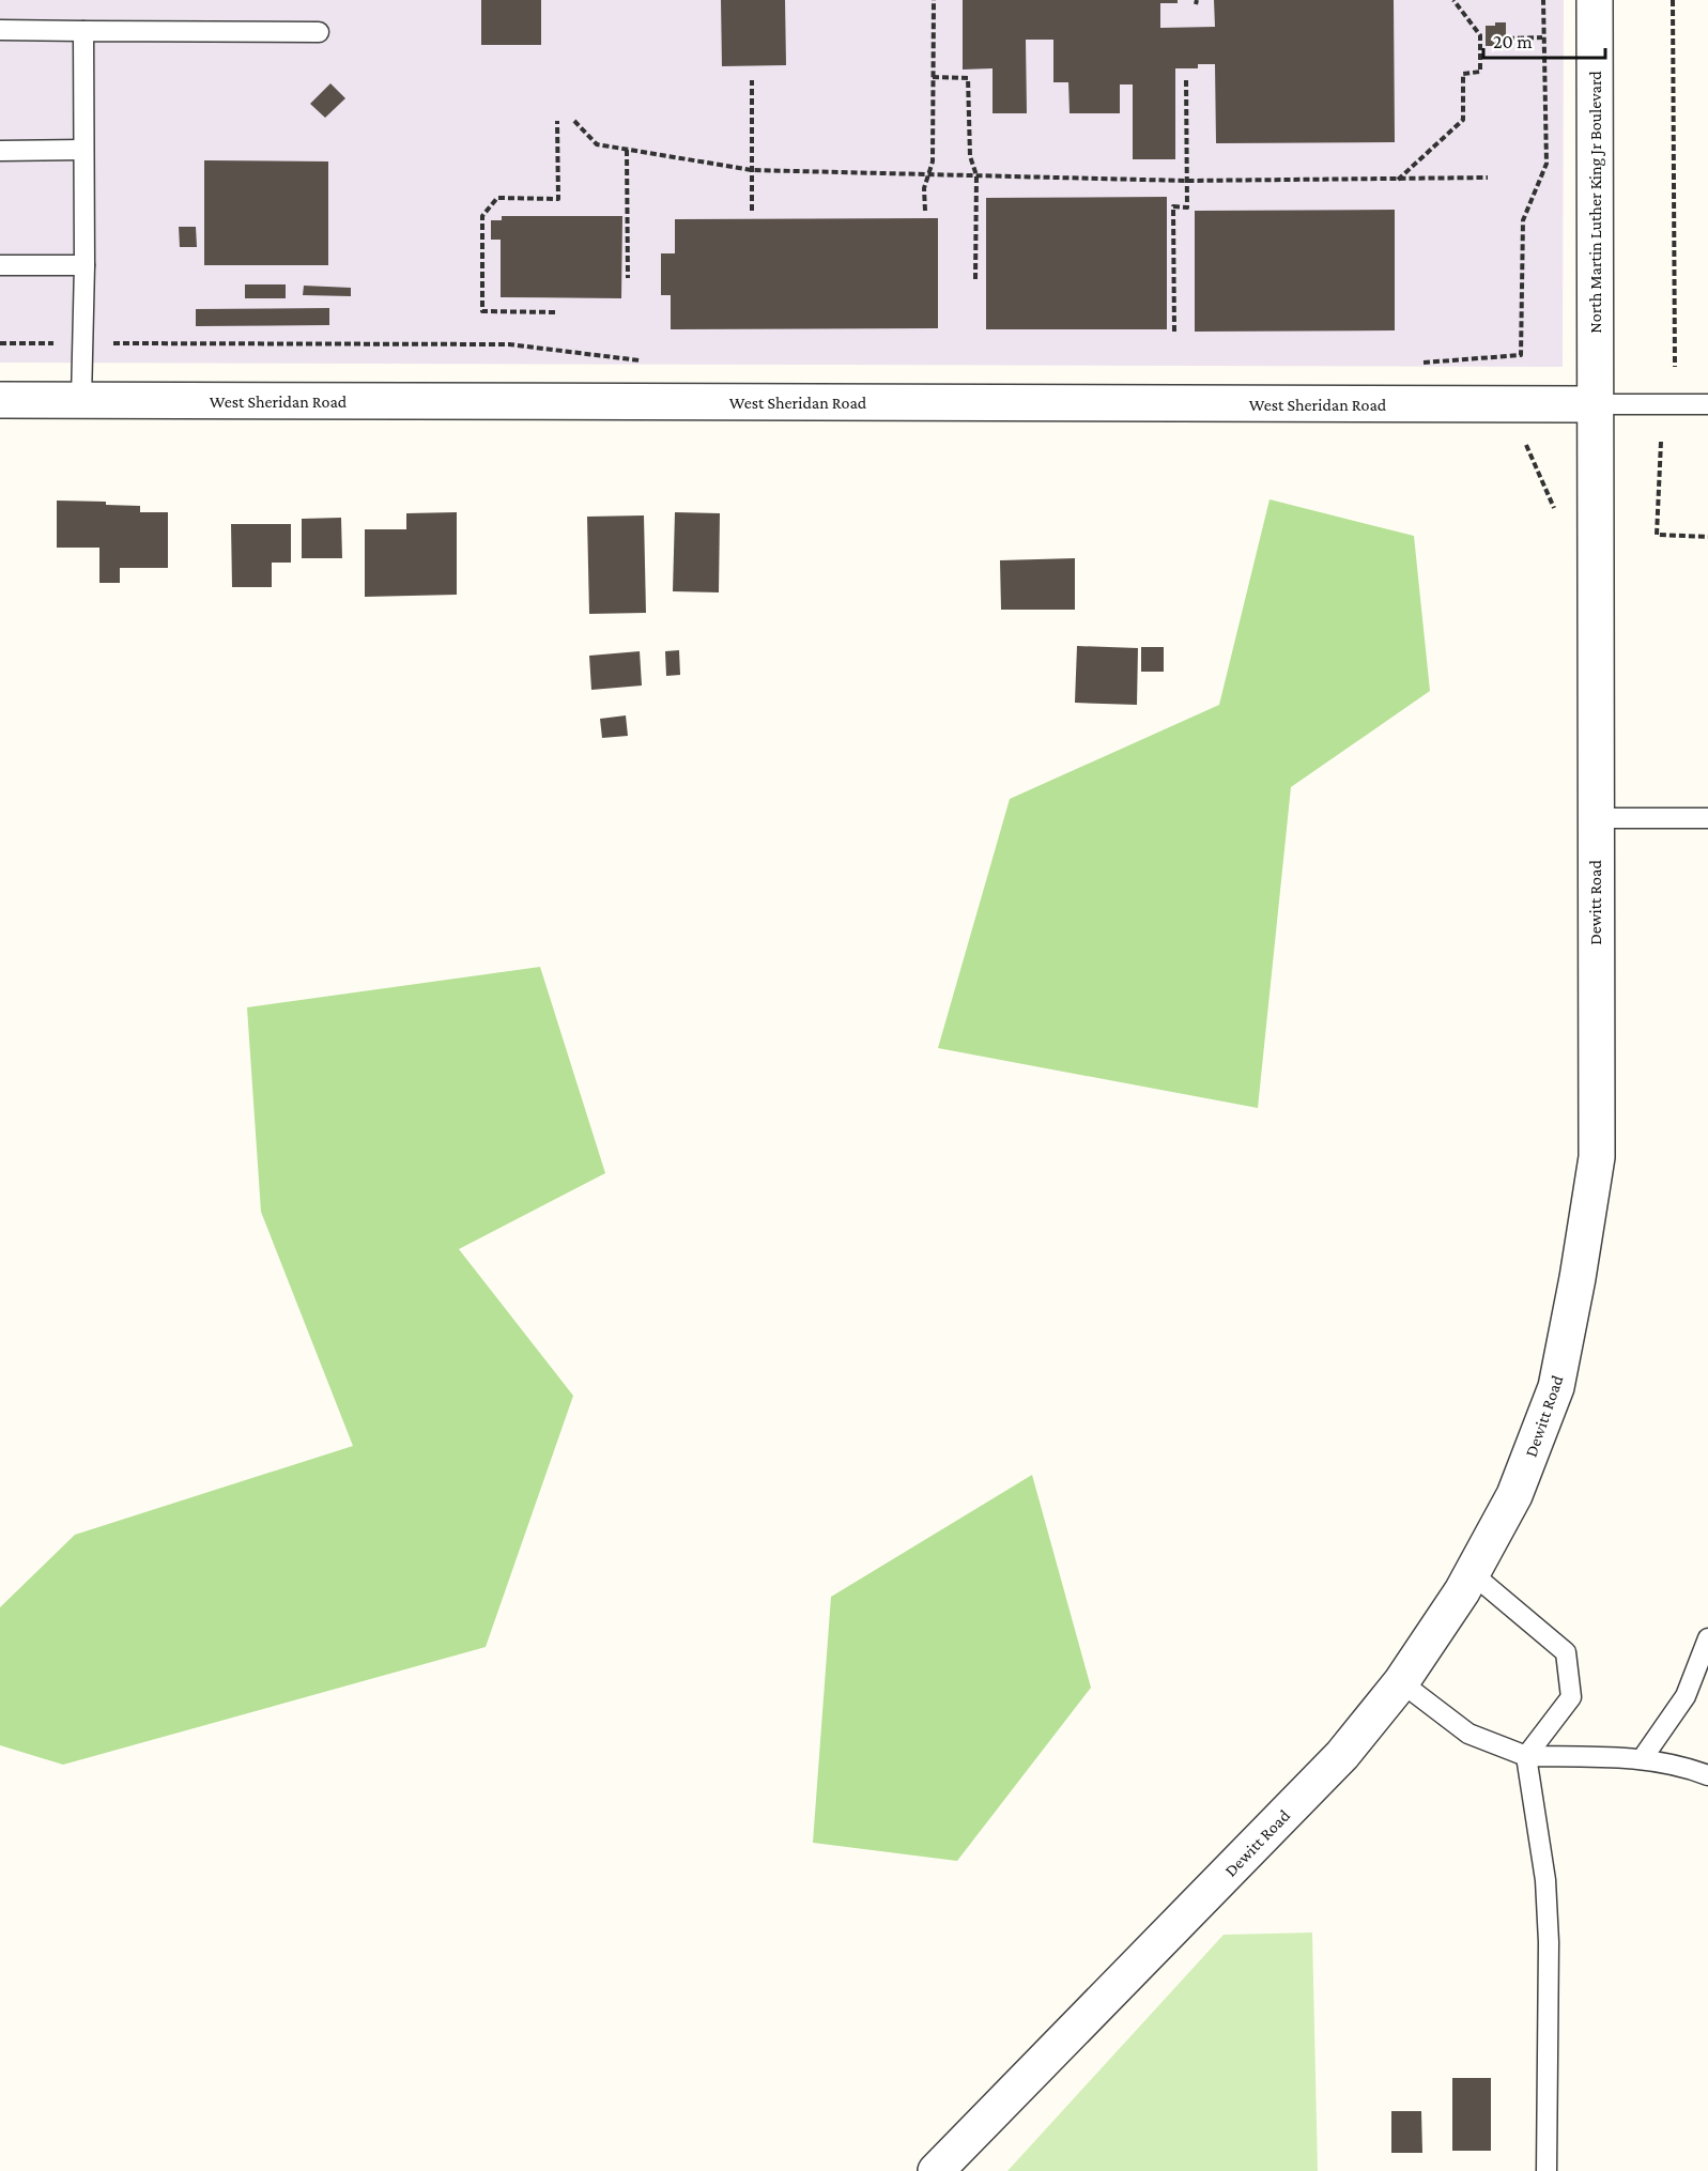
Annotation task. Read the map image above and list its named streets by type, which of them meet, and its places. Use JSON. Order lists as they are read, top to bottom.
{
  "streets": {
    "street": ["North Martin Luther King Jr Boulevard", "West Sheridan Road", "Dewitt Road"]
  },
  "crossings": [
    ["North Martin Luther King Jr Boulevard", "West Sheridan Road"],
    ["North Martin Luther King Jr Boulevard", "Dewitt Road"],
    ["West Sheridan Road", "Dewitt Road"]
  ],
  "scale_bar": "20 m"
}
